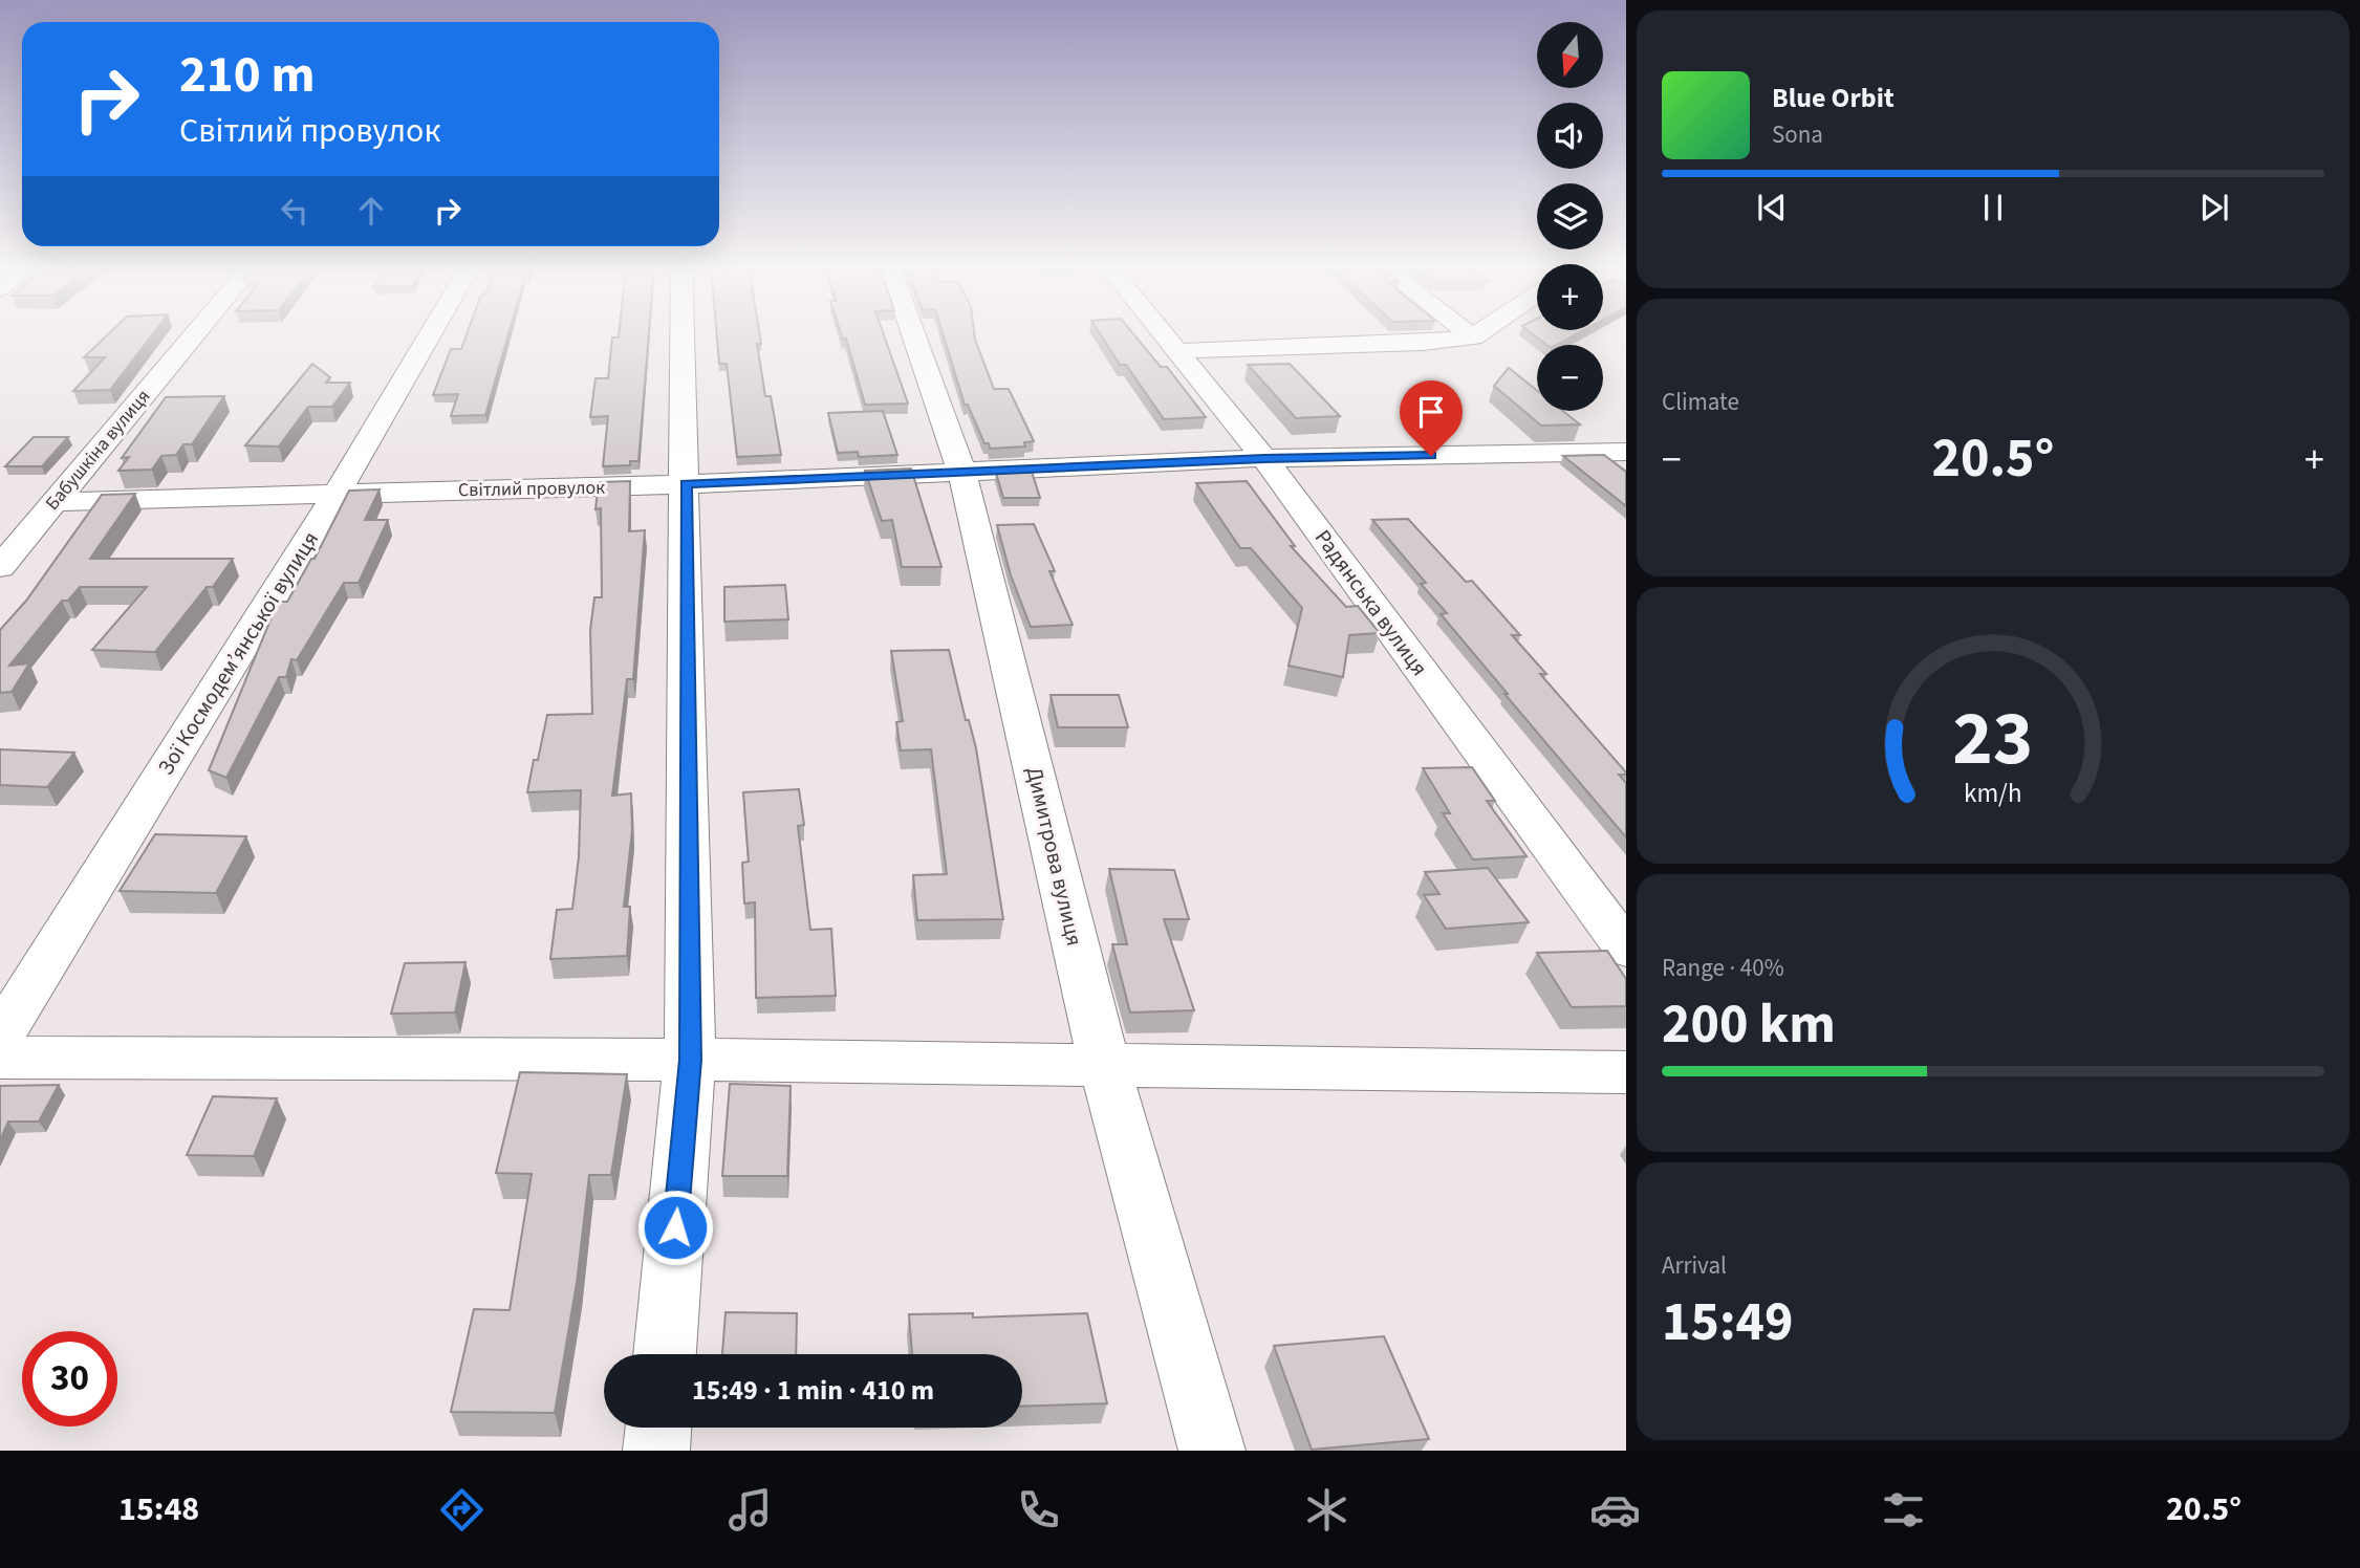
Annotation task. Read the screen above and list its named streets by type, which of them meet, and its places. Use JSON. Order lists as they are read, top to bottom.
{
  "streets": {
    "street": [
      "Бабушкіна вулиця",
      "Світлий провулок",
      "Радянська вулиця",
      "Зої Космодем’янської вулиця",
      "Димитрова вулиця"
    ]
  },
  "crossings": [
    ["Бабушкіна вулиця", "Світлий провулок"],
    ["Світлий провулок", "Радянська вулиця"],
    ["Світлий провулок", "Зої Космодем’янської вулиця"],
    ["Світлий провулок", "Димитрова вулиця"]
  ],
  "north": "bottom",
  "page": {
    "map_buttons": ["+", "−"],
    "turn": ["210 m", "Світлий провулок"],
    "song": ["Blue Orbit", "Sona"],
    "tile": [
      "Climate",
      ["Range · 40%", "200 km"],
      ["Arrival", "15:49"]
    ],
    "heat": ["−", "20.5°", "+"],
    "limit": "30",
    "trip": "15:49 · 1 min · 410 m",
    "tabs": ["15:48", "20.5°"],
    "gauge": ["23", "km/h"]
  }
}
